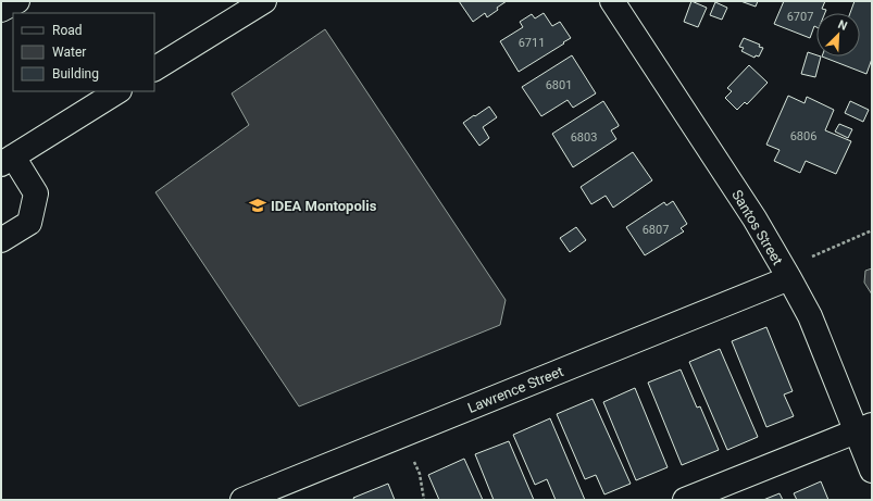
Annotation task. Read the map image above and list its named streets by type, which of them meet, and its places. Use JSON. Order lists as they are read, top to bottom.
{
  "streets": {
    "street": ["Santos Street", "Lawrence Street"]
  },
  "crossings": [
    ["Santos Street", "Lawrence Street"]
  ],
  "places": {
    "school or university": ["IDEA Montopolis"]
  },
  "house_numbers": [
    "6707",
    "6711",
    "6801",
    "6806",
    "6803",
    "6807"
  ],
  "legend": ["Road", "Water", "Building"],
  "north": "top right"
}
